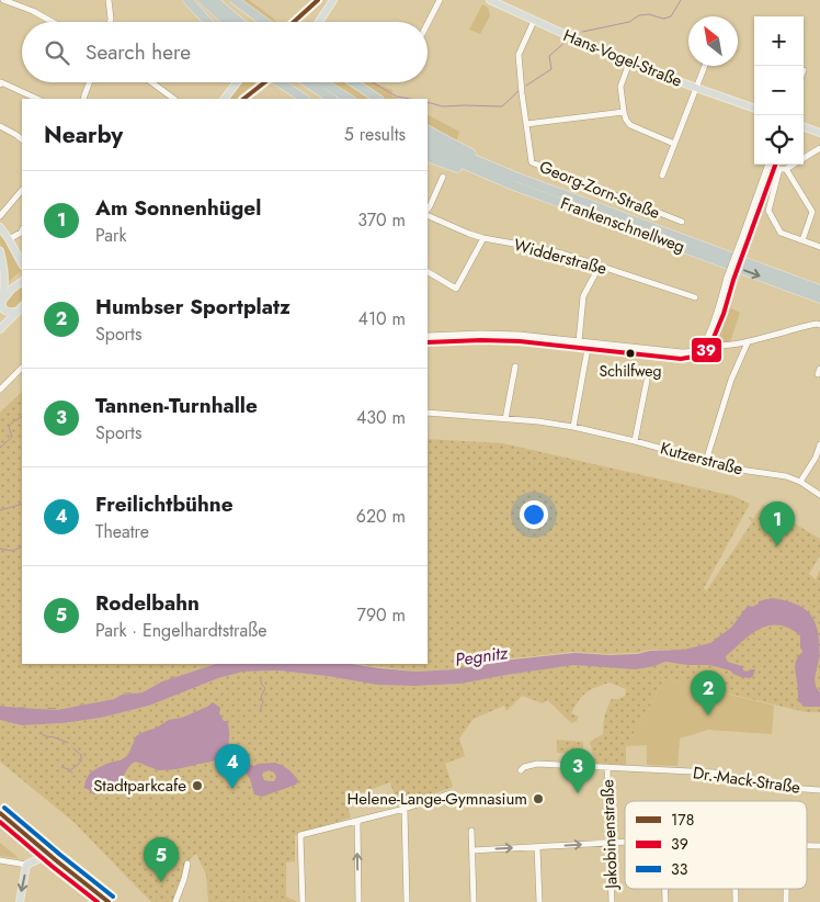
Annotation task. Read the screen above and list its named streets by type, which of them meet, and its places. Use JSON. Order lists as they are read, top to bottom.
{
  "streets": {
    "highway": ["Frankenschnellweg"],
    "main road": ["Hans-Vogel-Straße"],
    "street": [
      "Georg-Zorn-Straße",
      "Widderstraße",
      "Kutzerstraße",
      "Dr.-Mack-Straße",
      "Jakobinenstraße"
    ]
  },
  "crossings": [
    ["Hans-Vogel-Straße", "Georg-Zorn-Straße"],
    ["Dr.-Mack-Straße", "Jakobinenstraße"]
  ],
  "water": ["Pegnitz"],
  "places": ["Schilfweg", "Stadtparkcafe", "Helene-Lange-Gymnasium"],
  "lines": ["transit line 178", "transit line 39", "transit line 33"],
  "legend": ["178", "39", "33"],
  "north": "top left",
  "page": {
    "map_buttons": ["+", "−"],
    "search": "Search here",
    "heading": ["Nearby", "5 results"],
    "list": [
      {
        "mark": "1",
        "name": "Am Sonnenhügel",
        "note": "Park",
        "value": "370 m"
      },
      {
        "mark": "2",
        "name": "Humbser Sportplatz",
        "note": "Sports",
        "value": "410 m"
      },
      {
        "mark": "3",
        "name": "Tannen-Turnhalle",
        "note": "Sports",
        "value": "430 m"
      },
      {
        "mark": "4",
        "name": "Freilichtbühne",
        "note": "Theatre",
        "value": "620 m"
      },
      {
        "mark": "5",
        "name": "Rodelbahn",
        "note": "Park · Engelhardtstraße",
        "value": "790 m"
      }
    ],
    "pins": [
      "1",
      "2",
      "4",
      "3",
      "5"
    ]
  }
}
